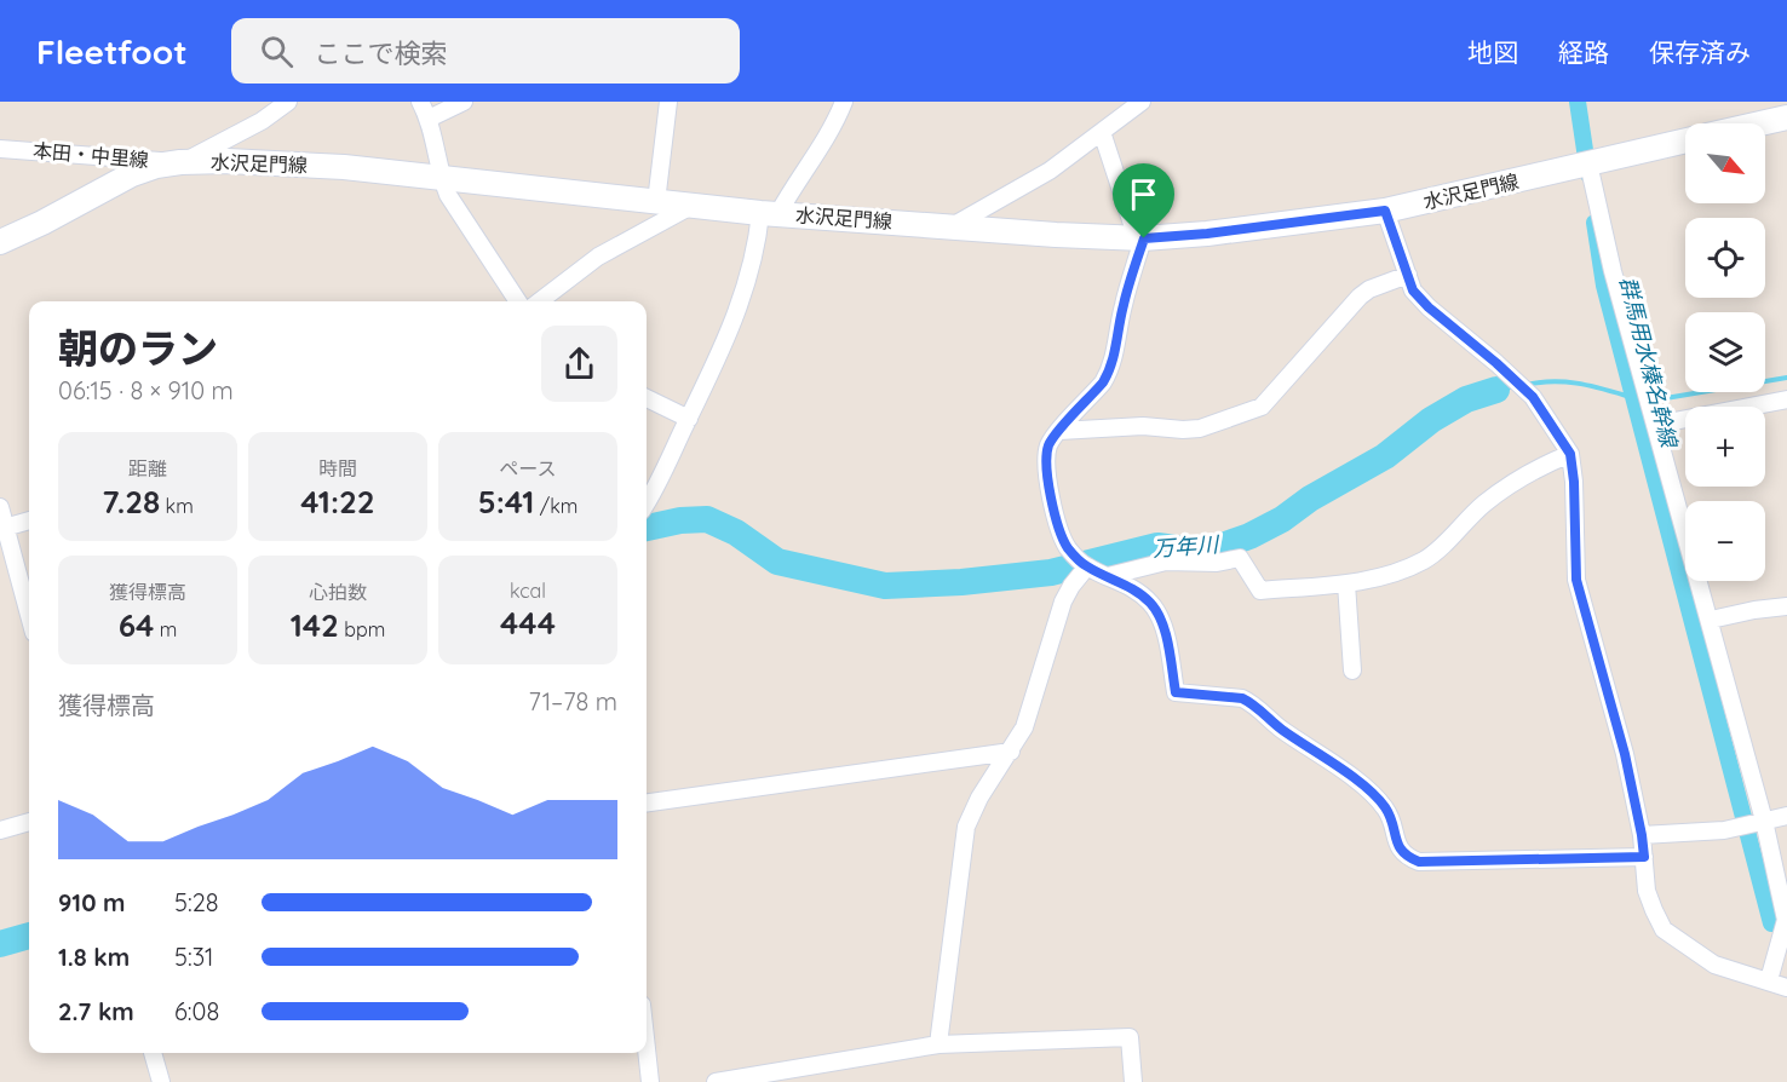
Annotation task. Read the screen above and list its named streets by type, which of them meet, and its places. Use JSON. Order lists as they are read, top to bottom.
{
  "streets": {
    "main road": ["水沢足門線"],
    "street": ["本田・中里線"]
  },
  "crossings": [
    ["本田・中里線", "水沢足門線"]
  ],
  "water": ["群馬用水榛名幹線", "万年川"],
  "north": "bottom right",
  "page": {
    "header": "Fleetfoot",
    "search": "ここで検索",
    "nav": ["地図", "経路", "保存済み"],
    "map_buttons": ["+", "−"],
    "heading": ["朝のラン", "06:15 · 8 × 910 m"],
    "stats": [
      ["距離", "7.28 km"],
      ["時間", "41:22"],
      ["ペース", "5:41 /km"],
      ["獲得標高", "64 m"],
      ["心拍数", "142 bpm"],
      ["kcal", "444"]
    ],
    "chart": ["獲得標高", "71–78 m"],
    "list": [
      {
        "name": "910 m",
        "note": "5:28"
      },
      {
        "name": "1.8 km",
        "note": "5:31"
      },
      {
        "name": "2.7 km",
        "note": "6:08"
      }
    ]
  }
}
